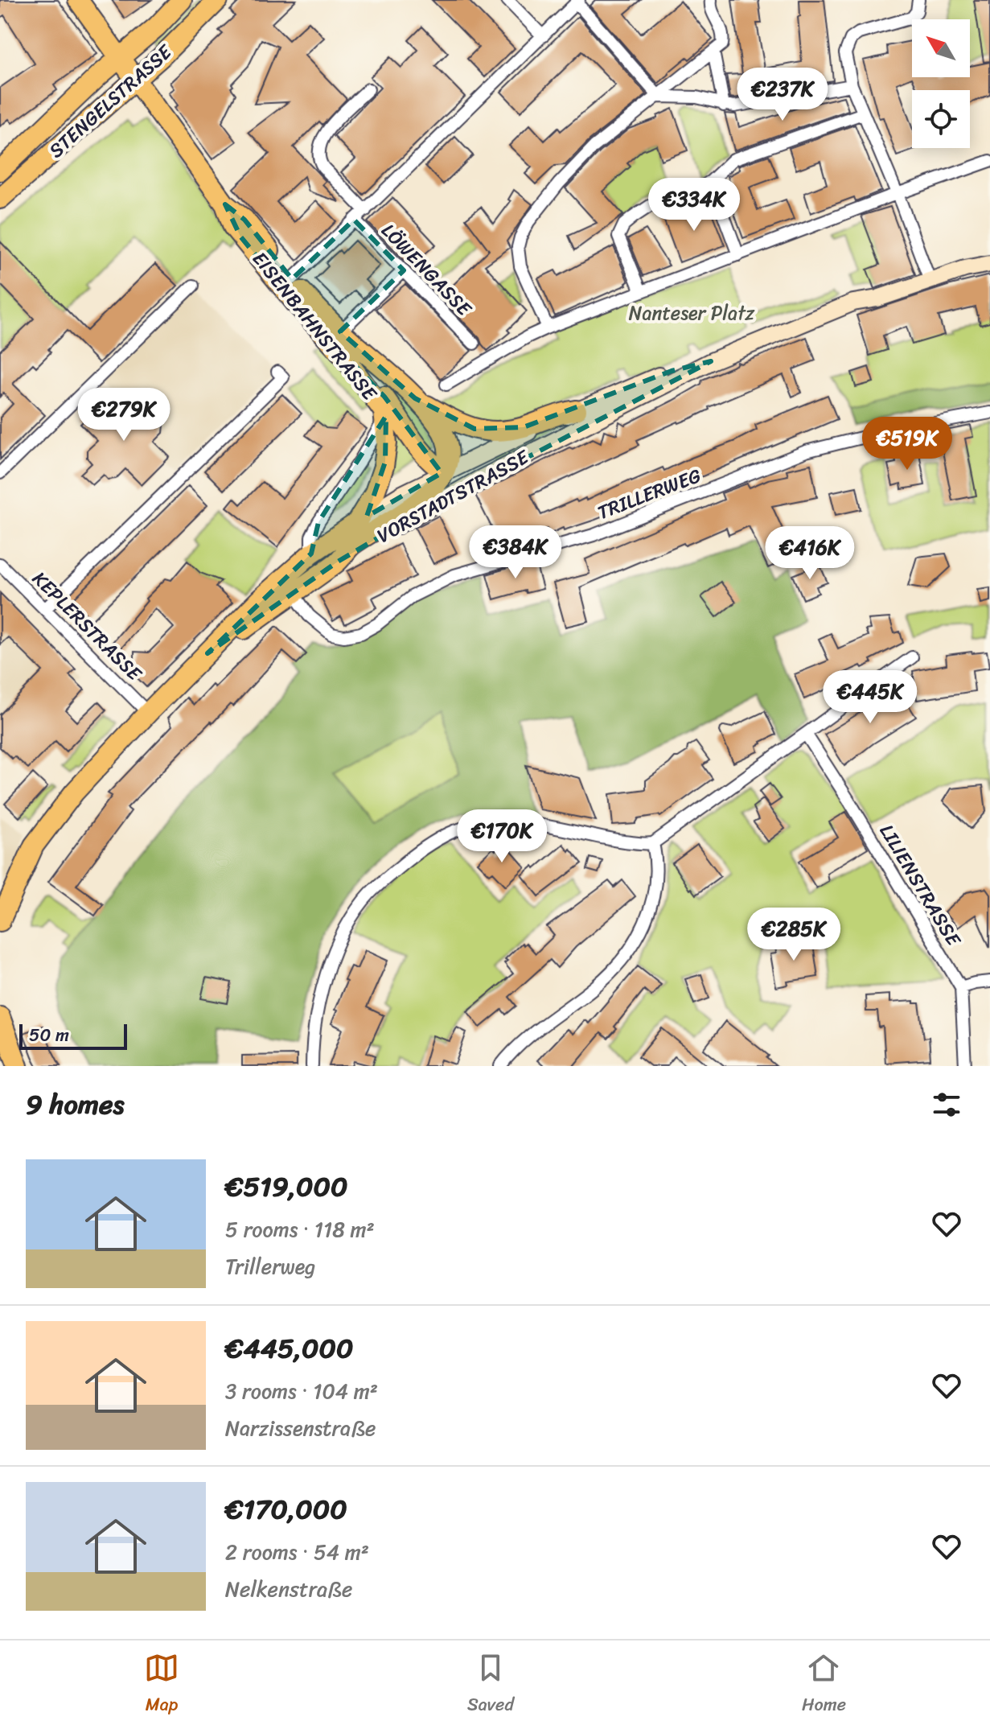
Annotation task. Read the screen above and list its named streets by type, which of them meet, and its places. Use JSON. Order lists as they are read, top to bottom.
{
  "streets": {
    "main road": ["STENGELSTRASSE", "EISENBAHNSTRASSE", "VORSTADTSTRASSE"],
    "street": [
      "LÖWENGASSE",
      "TRILLERWEG",
      "KEPLERSTRASSE",
      "LILIENSTRASSE"
    ]
  },
  "crossings": [
    ["STENGELSTRASSE", "EISENBAHNSTRASSE"],
    ["EISENBAHNSTRASSE", "VORSTADTSTRASSE"],
    ["TRILLERWEG", "VORSTADTSTRASSE"],
    ["VORSTADTSTRASSE", "KEPLERSTRASSE"]
  ],
  "parks": ["Nanteser Platz"],
  "scale_bar": "50 m",
  "north": "top left",
  "page": {
    "price": [
      "€237K",
      "€334K",
      "€279K",
      "€519K",
      "€384K",
      "€416K",
      "€445K",
      "€170K",
      "€285K"
    ],
    "scale": "50 m",
    "heading": "9 homes",
    "list": [
      {
        "name": "€519,000",
        "note": "5 rooms · 118 m² · Trillerweg"
      },
      {
        "name": "€445,000",
        "note": "3 rooms · 104 m² · Narzissenstraße"
      },
      {
        "name": "€170,000",
        "note": "2 rooms · 54 m² · Nelkenstraße"
      }
    ],
    "tabs": ["Map", "Saved", "Home"]
  }
}
